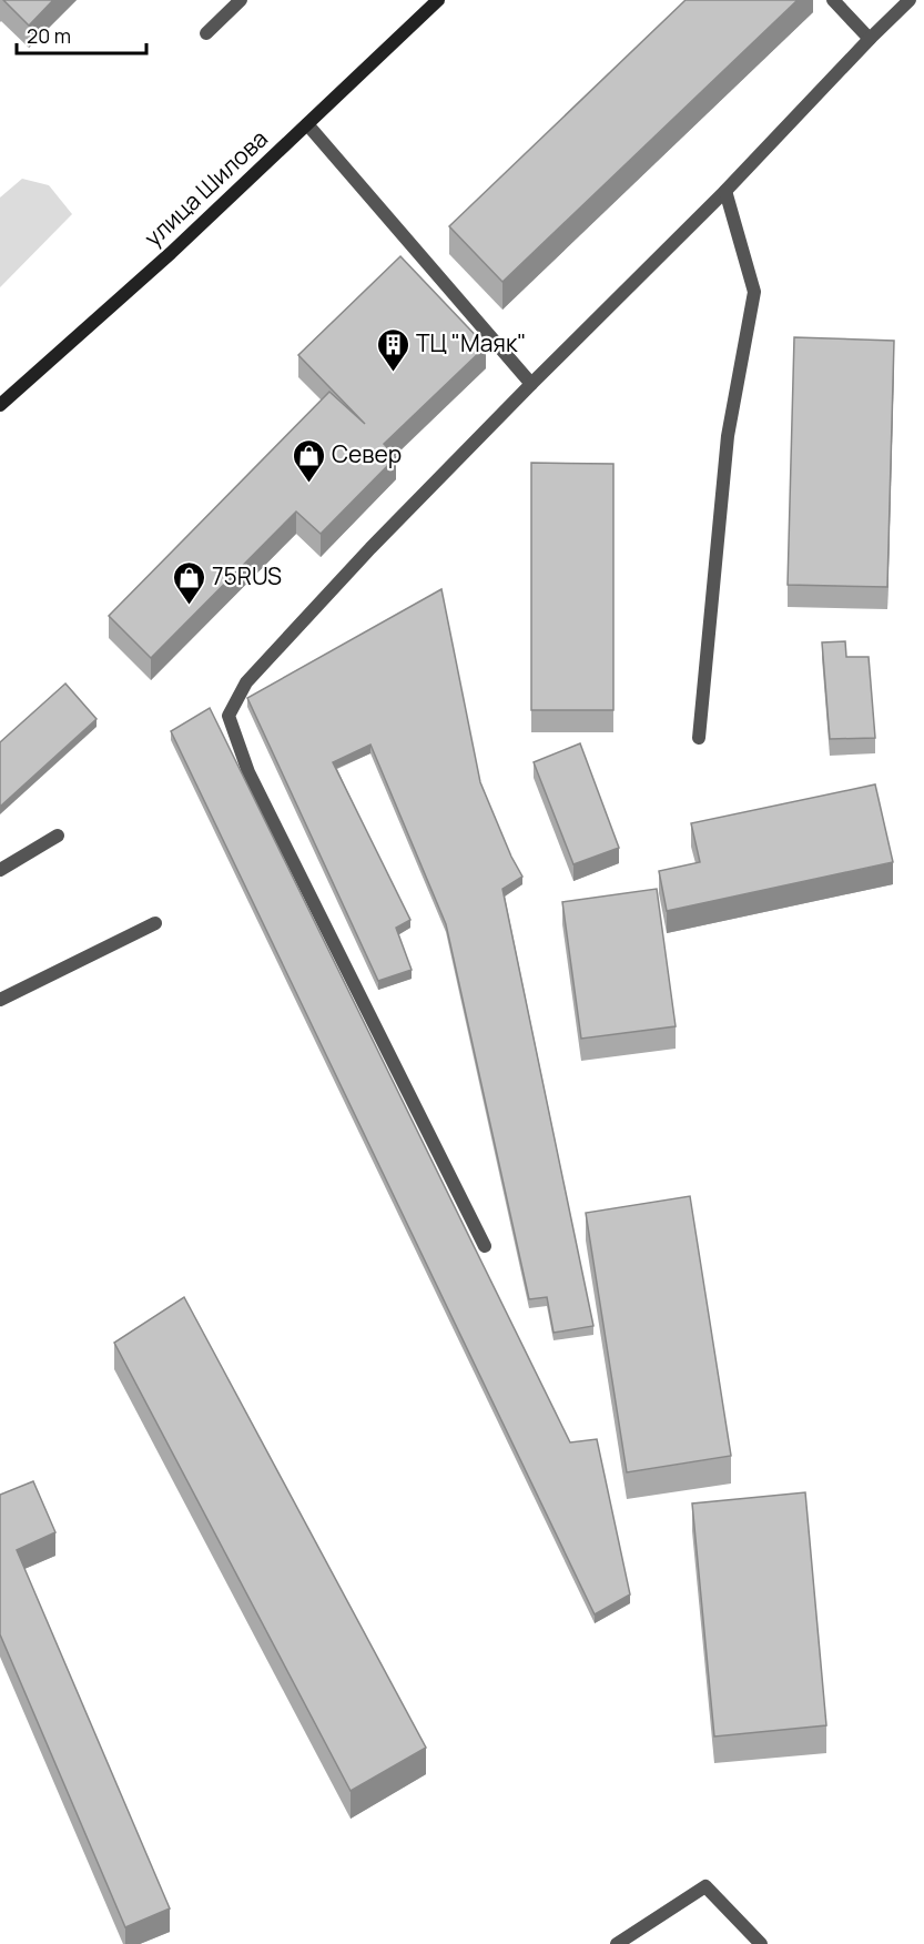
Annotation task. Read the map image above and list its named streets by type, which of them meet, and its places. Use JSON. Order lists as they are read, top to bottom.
{
  "streets": {
    "main road": ["улица Шилова"]
  },
  "places": {
    "building": ["ТЦ \"Маяк\""],
    "shop": ["Север", "75RUS"]
  },
  "scale_bar": "20 m"
}
